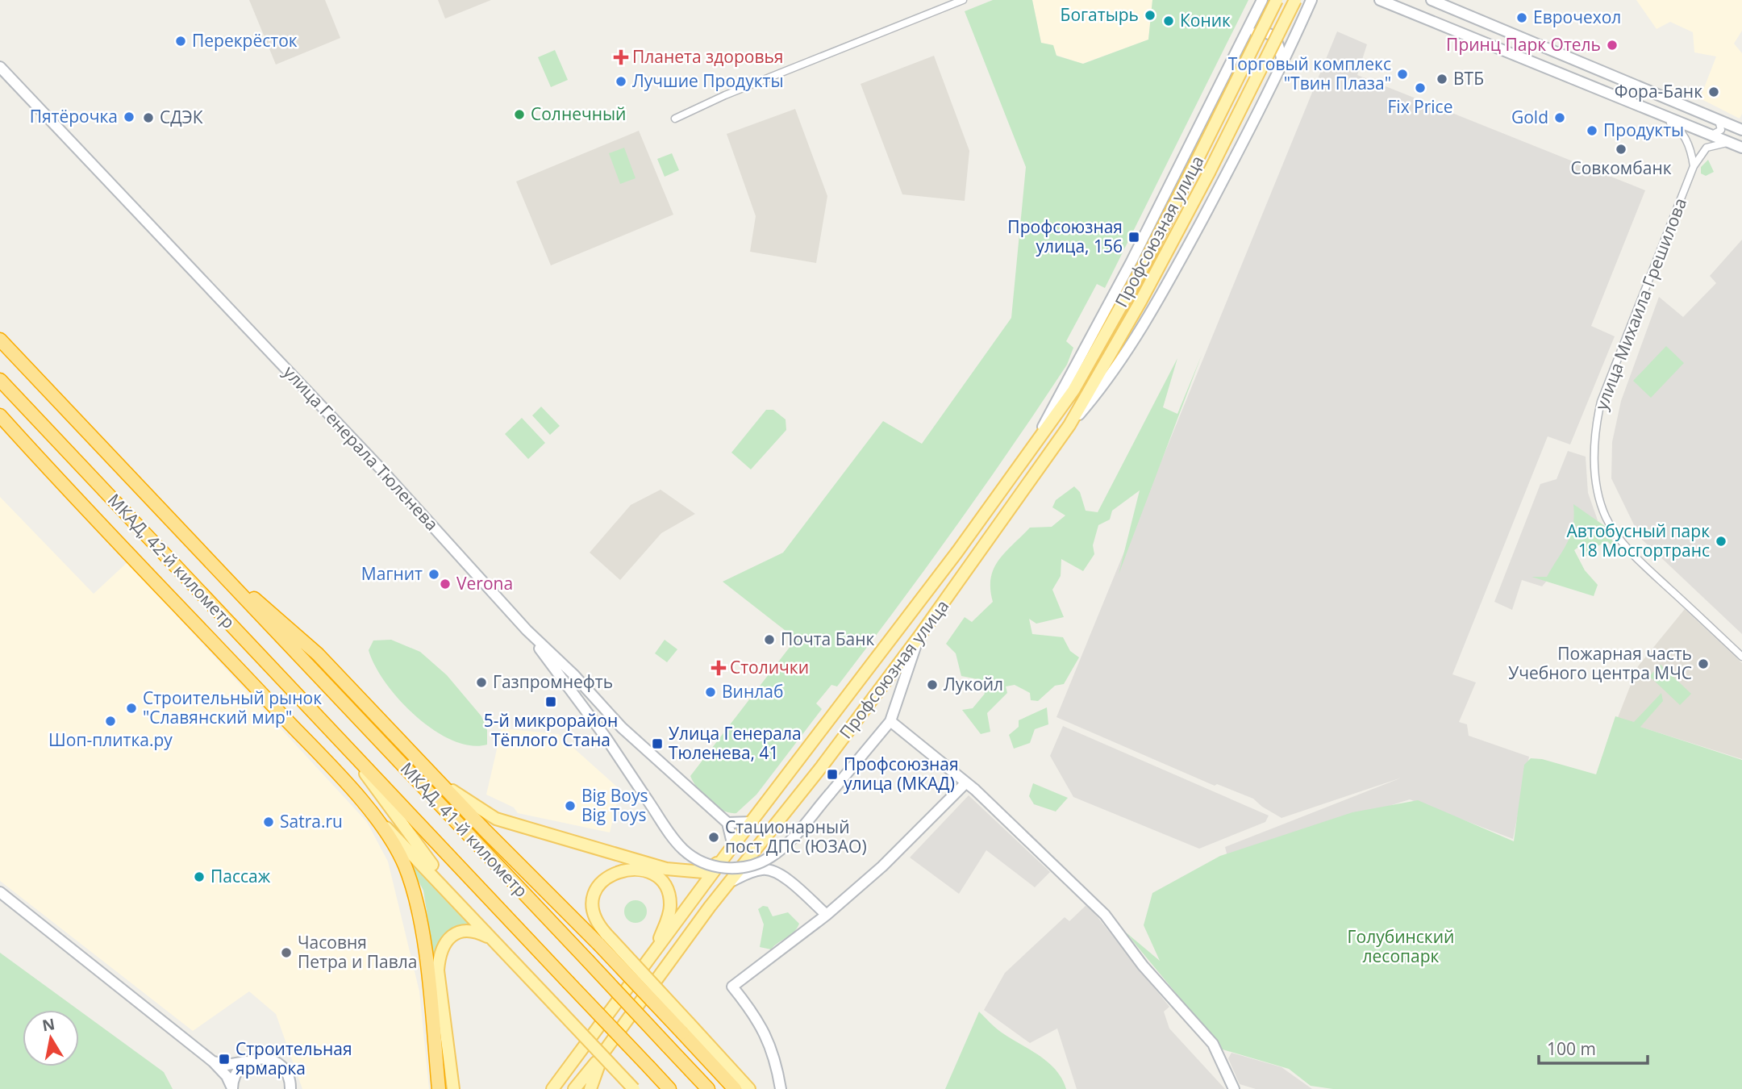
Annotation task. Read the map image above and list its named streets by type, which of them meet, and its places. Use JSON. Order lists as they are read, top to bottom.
{
  "streets": {
    "highway": ["МКАД, 42-й километр", "МКАД, 41-й километр"],
    "main road": ["Профсоюзная улица"],
    "street": ["улица Михаила Грешилова", "улица Генерала Тюленева"]
  },
  "crossings": [
    ["МКАД, 42-й километр", "МКАД, 41-й километр"]
  ],
  "parks": ["Голубинский лесопарк"],
  "places": {
    "other": [
      "Богатырь",
      "Еврочехол",
      "Коник",
      "Перекрёсток",
      "Принц Парк Отель",
      "Торговый комплекс \"Твин Плаза\"",
      "ВТБ",
      "Лучшие Продукты",
      "Fix Price",
      "Фора-Банк",
      "Солнечный",
      "Пятёрочка",
      "СДЭК",
      "Gold",
      "Продукты",
      "Совкомбанк",
      "Автобусный парк 18 Мосгортранс",
      "Магнит",
      "Verona",
      "Почта Банк",
      "Пожарная часть Учебного центра МЧС",
      "Газпромнефть",
      "Лукойл",
      "Винлаб",
      "Строительный рынок \"Славянский мир\"",
      "Шоп-плитка.ру",
      "Big Boys Big Toys",
      "Satra.ru",
      "Стационарный пост ДПС (ЮЗАО)",
      "Пассаж",
      "Часовня Петра и Павла"
    ],
    "health": ["Планета здоровья", "Столички"],
    "transit": [
      "Профсоюзная улица, 156",
      "5-й микрорайон Тёплого Стана",
      "Улица Генерала Тюленева, 41",
      "Профсоюзная улица (МКАД)",
      "Строительная ярмарка"
    ]
  },
  "scale_bar": "100 m",
  "north": "top"
}
